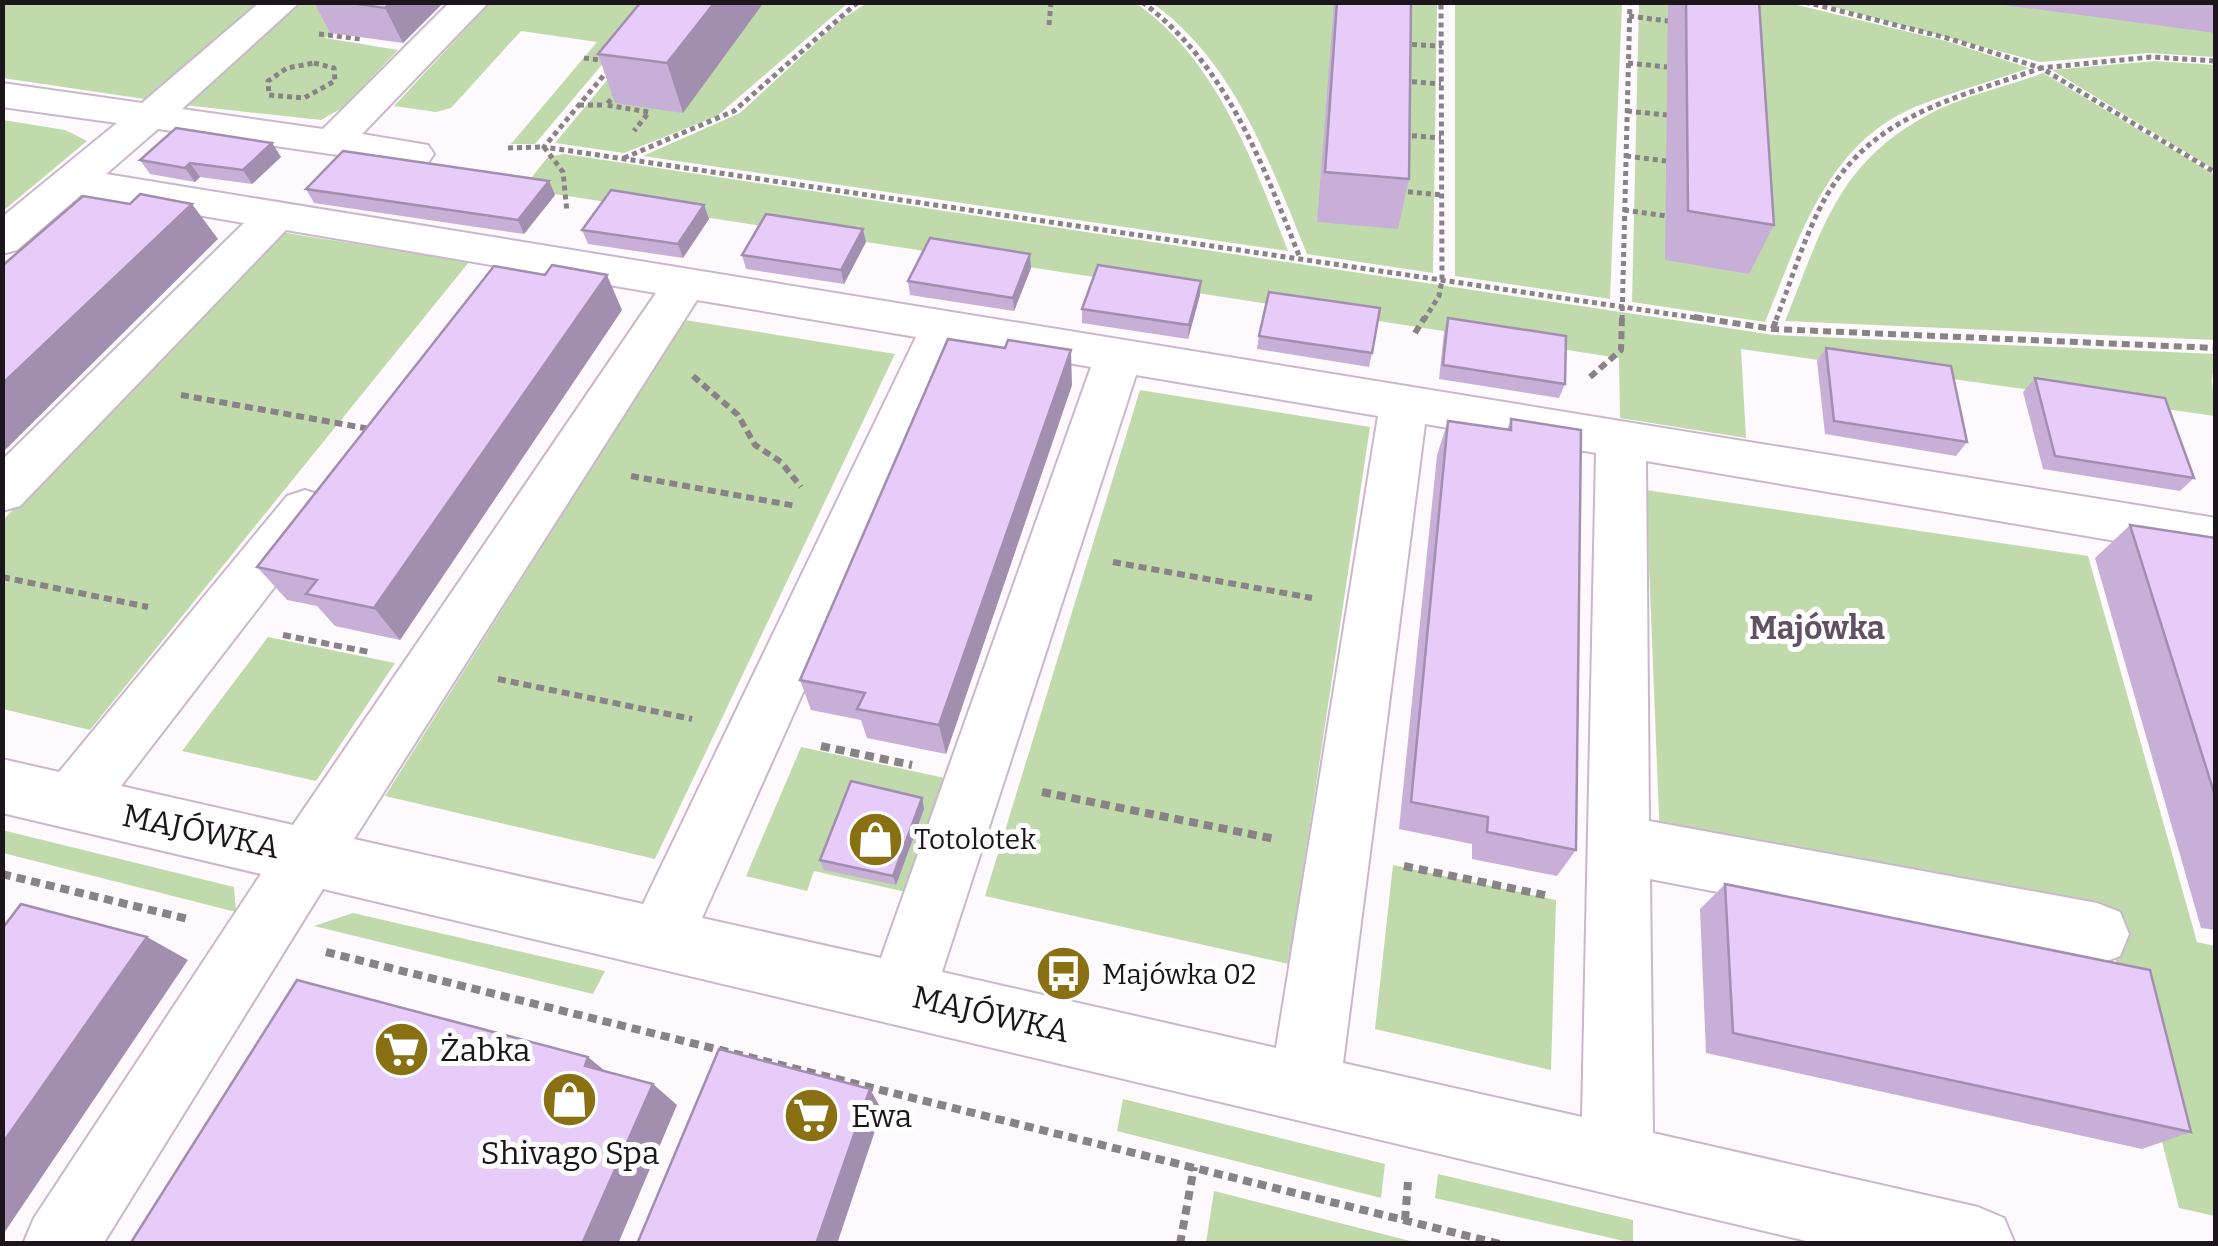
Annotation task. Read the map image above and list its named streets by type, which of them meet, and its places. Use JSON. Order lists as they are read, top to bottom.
{
  "streets": {
    "street": ["MAJÓWKA"]
  },
  "districts": ["Majówka"],
  "places": {
    "shop": ["Totolotek", "Shivago Spa"],
    "bus stop": ["Majówka 02"],
    "supermarket": ["Żabka", "Ewa"]
  }
}
